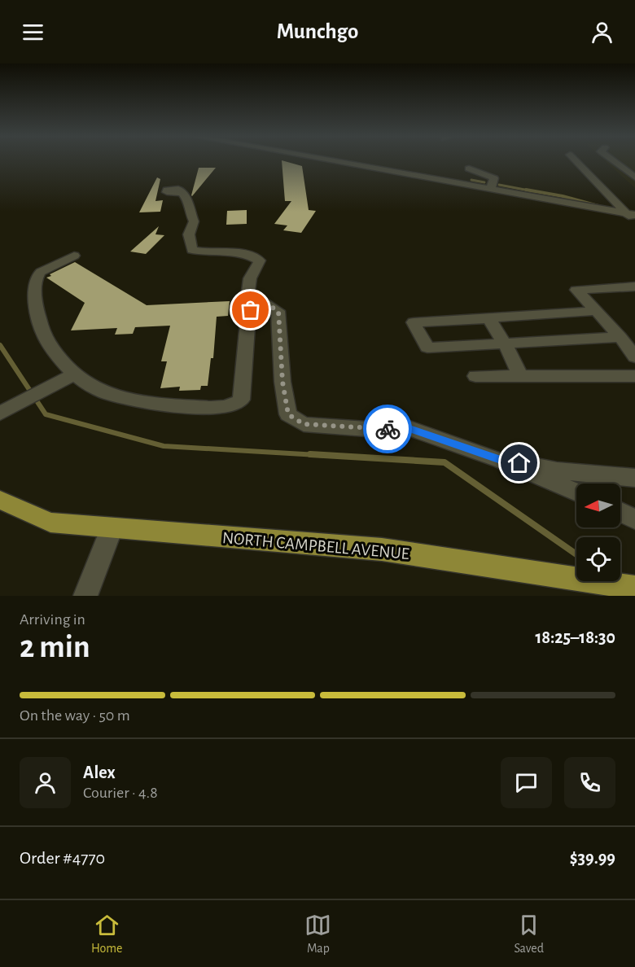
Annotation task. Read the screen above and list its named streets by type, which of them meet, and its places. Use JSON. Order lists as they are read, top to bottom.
{
  "streets": {
    "main road": ["NORTH CAMPBELL AVENUE"]
  },
  "north": "left",
  "page": {
    "header": "Munchgo",
    "heading": ["2 min", "Arriving in", "18:25–18:30"],
    "panel": [
      "Alex",
      "Courier · 4.8",
      "Order #4770",
      "$39.99"
    ],
    "bar": "On the way · 50 m",
    "tabs": ["Home", "Map", "Saved"]
  }
}
